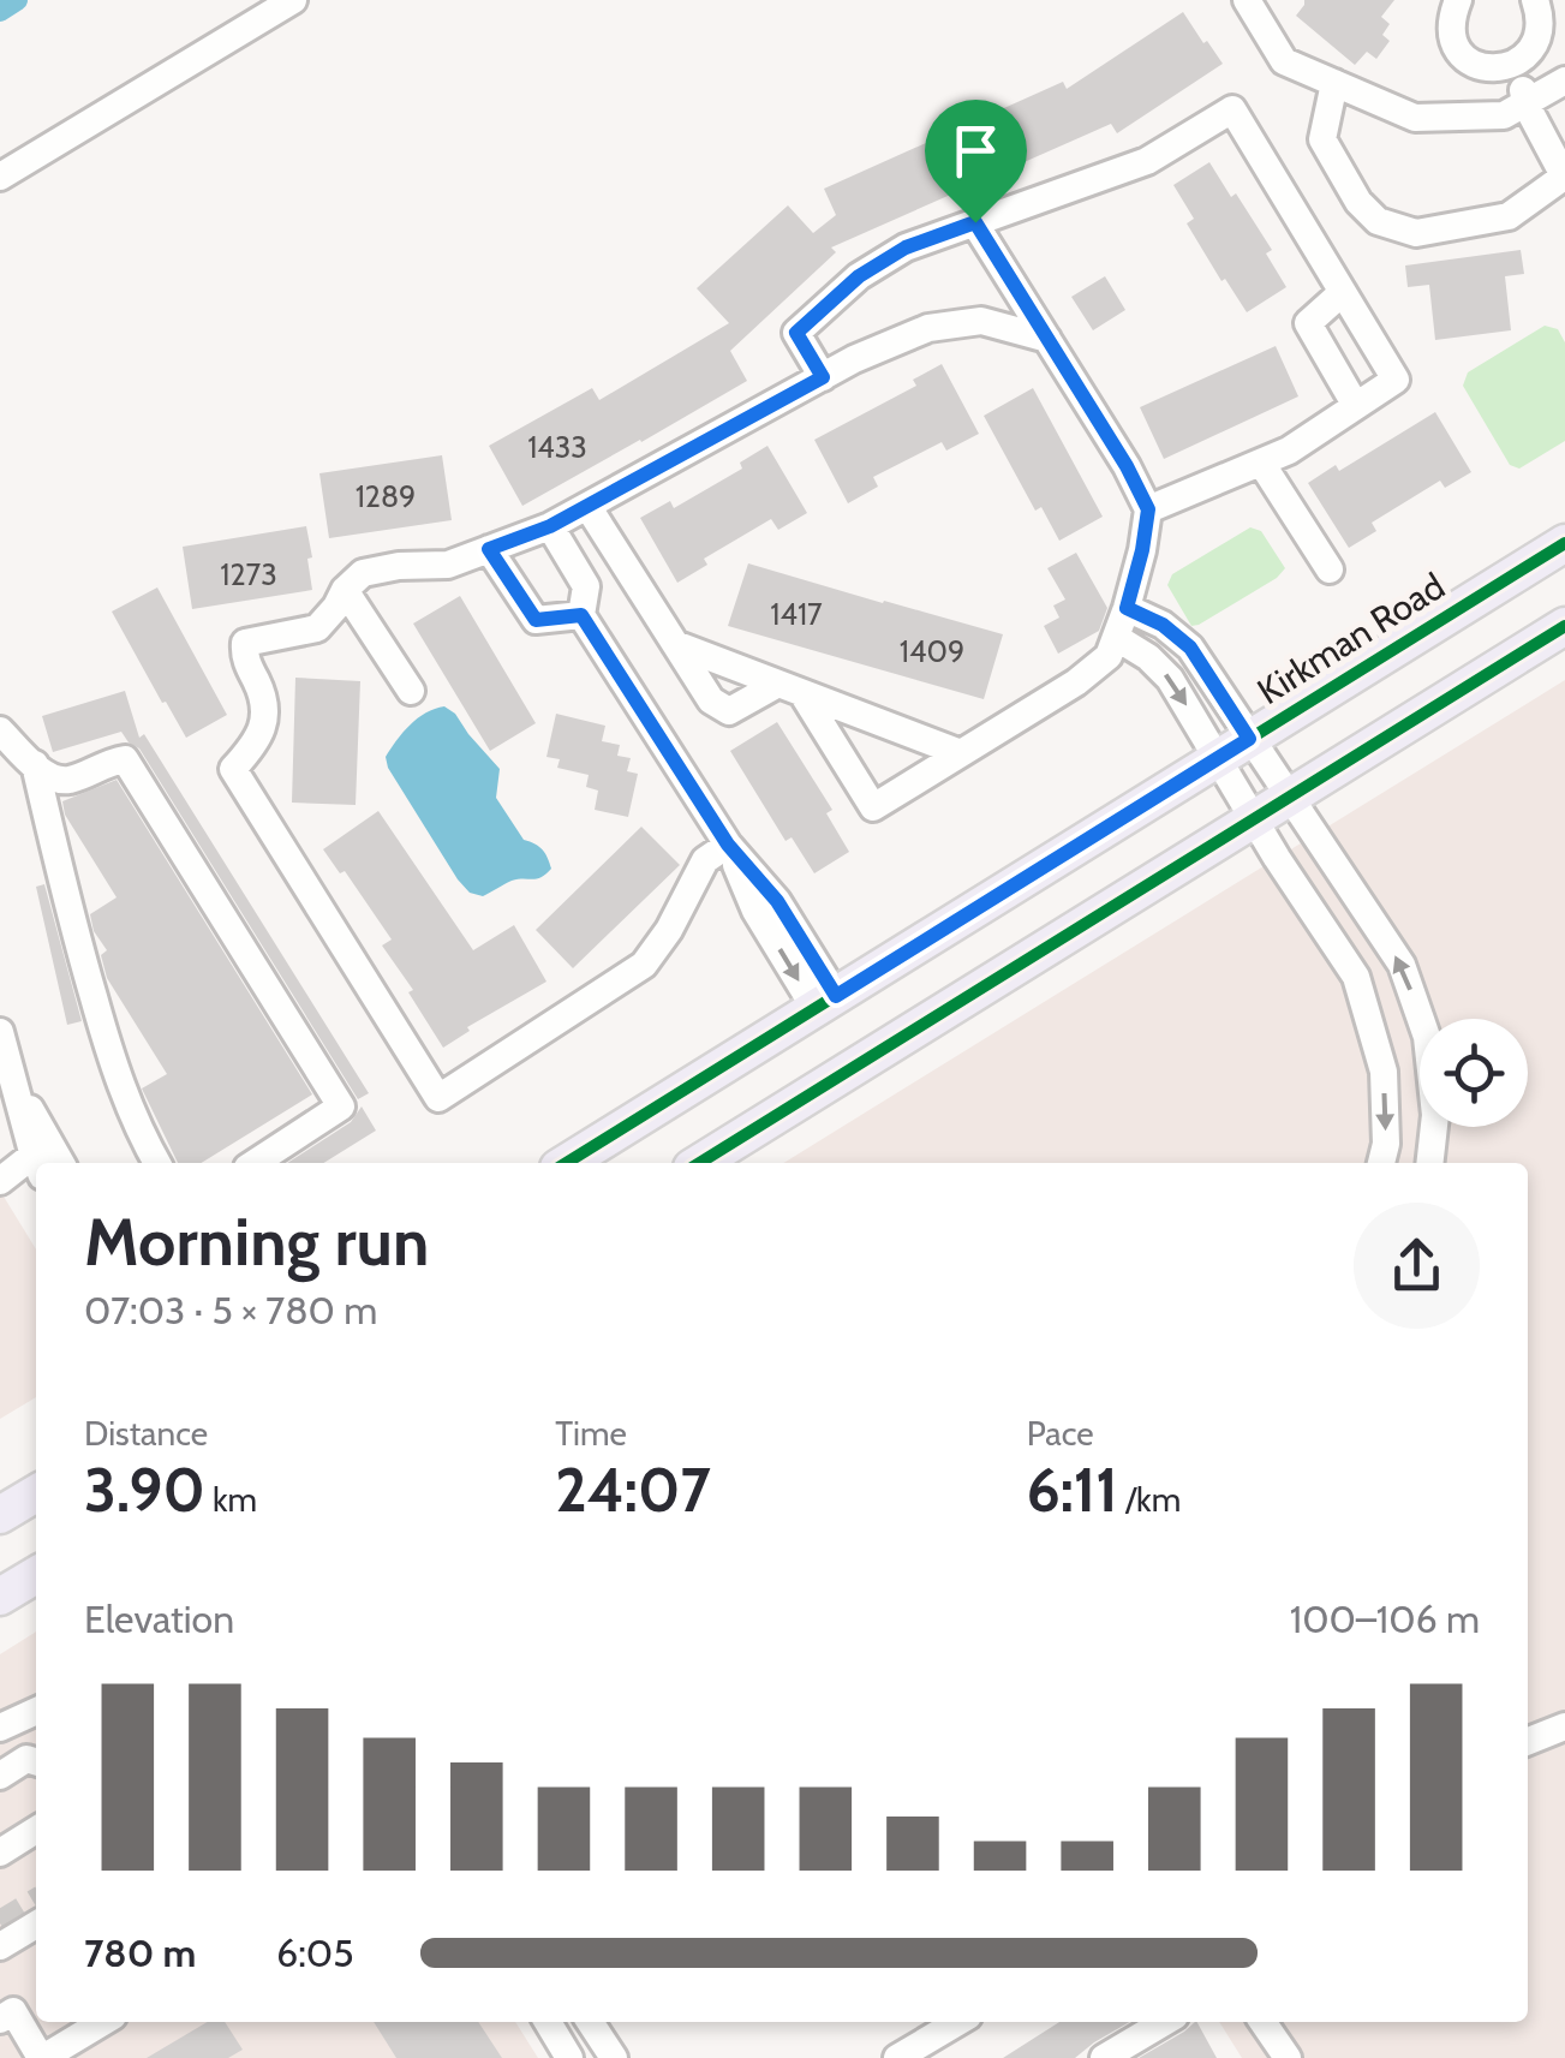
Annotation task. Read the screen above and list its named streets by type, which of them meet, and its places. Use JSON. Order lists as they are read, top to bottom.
{
  "streets": {
    "main road": ["Kirkman Road"]
  },
  "house_numbers": [
    "1433",
    "1289",
    "1273",
    "1417",
    "1409"
  ],
  "page": {
    "heading": ["Morning run", "07:03 · 5 × 780 m"],
    "stats": [
      ["Distance", "3.90 km"],
      ["Time", "24:07"],
      ["Pace", "6:11 /km"]
    ],
    "chart": ["Elevation", "100–106 m"],
    "list": [
      {
        "name": "780 m",
        "note": "6:05"
      }
    ]
  }
}
